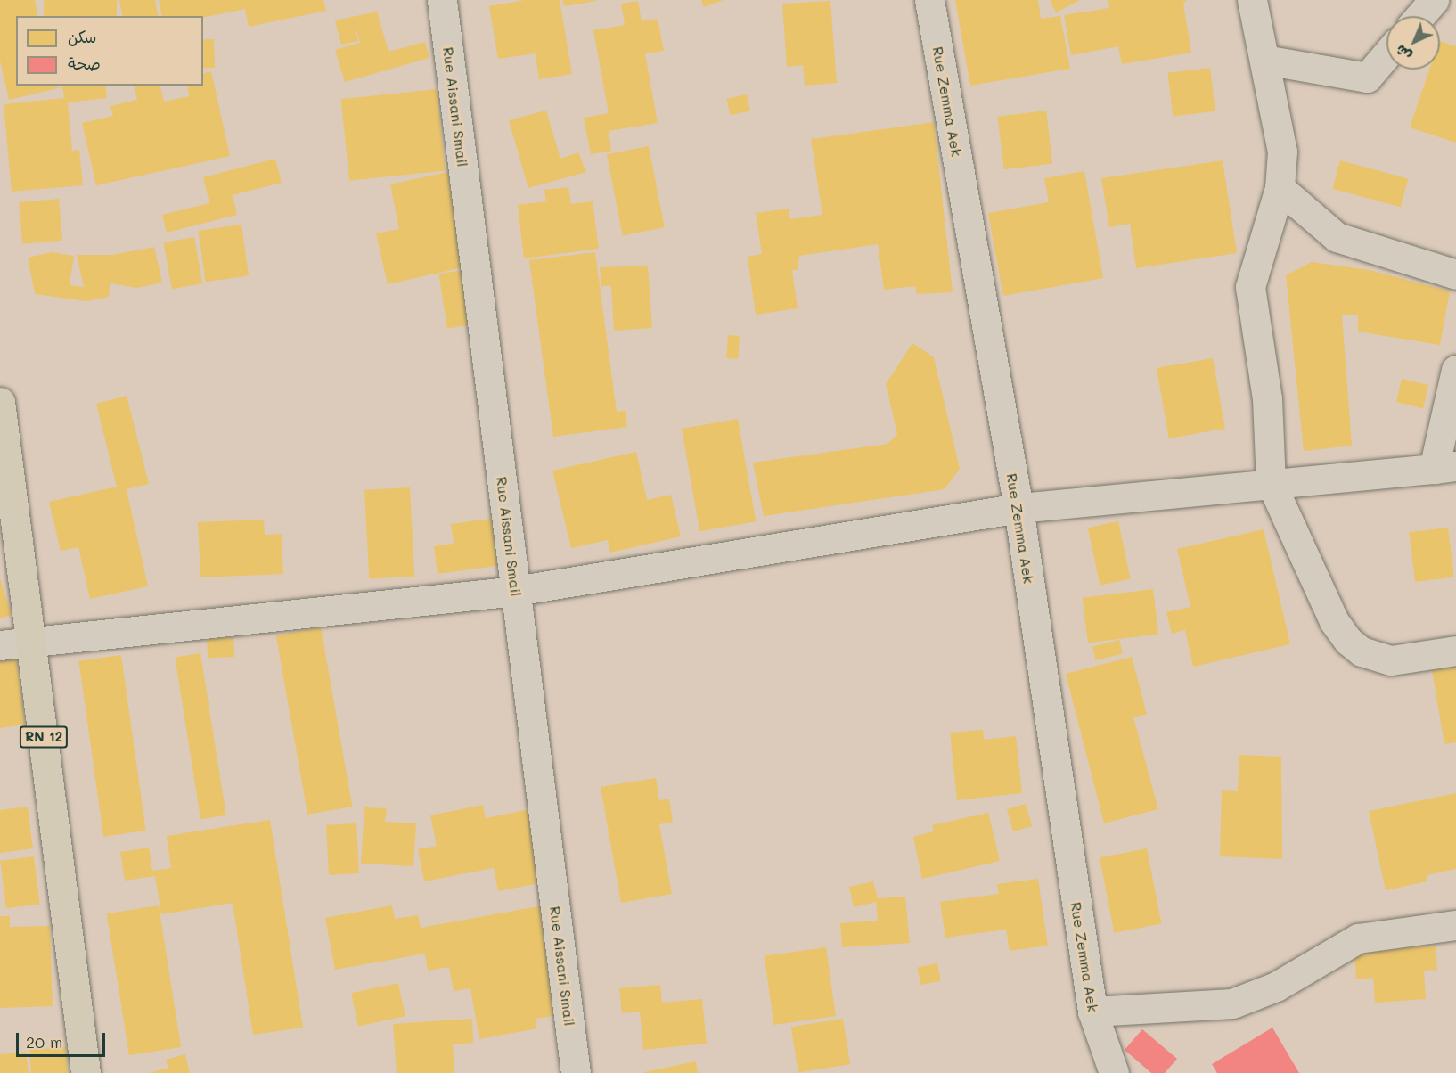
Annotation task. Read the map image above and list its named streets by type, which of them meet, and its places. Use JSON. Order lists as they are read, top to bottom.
{
  "streets": {
    "main road": ["RN 12"],
    "street": ["Rue Zemma Aek", "Rue Aissani Smail"]
  },
  "legend": ["سكن", "صحة"],
  "scale_bar": "20 m",
  "north": "bottom left"
}
